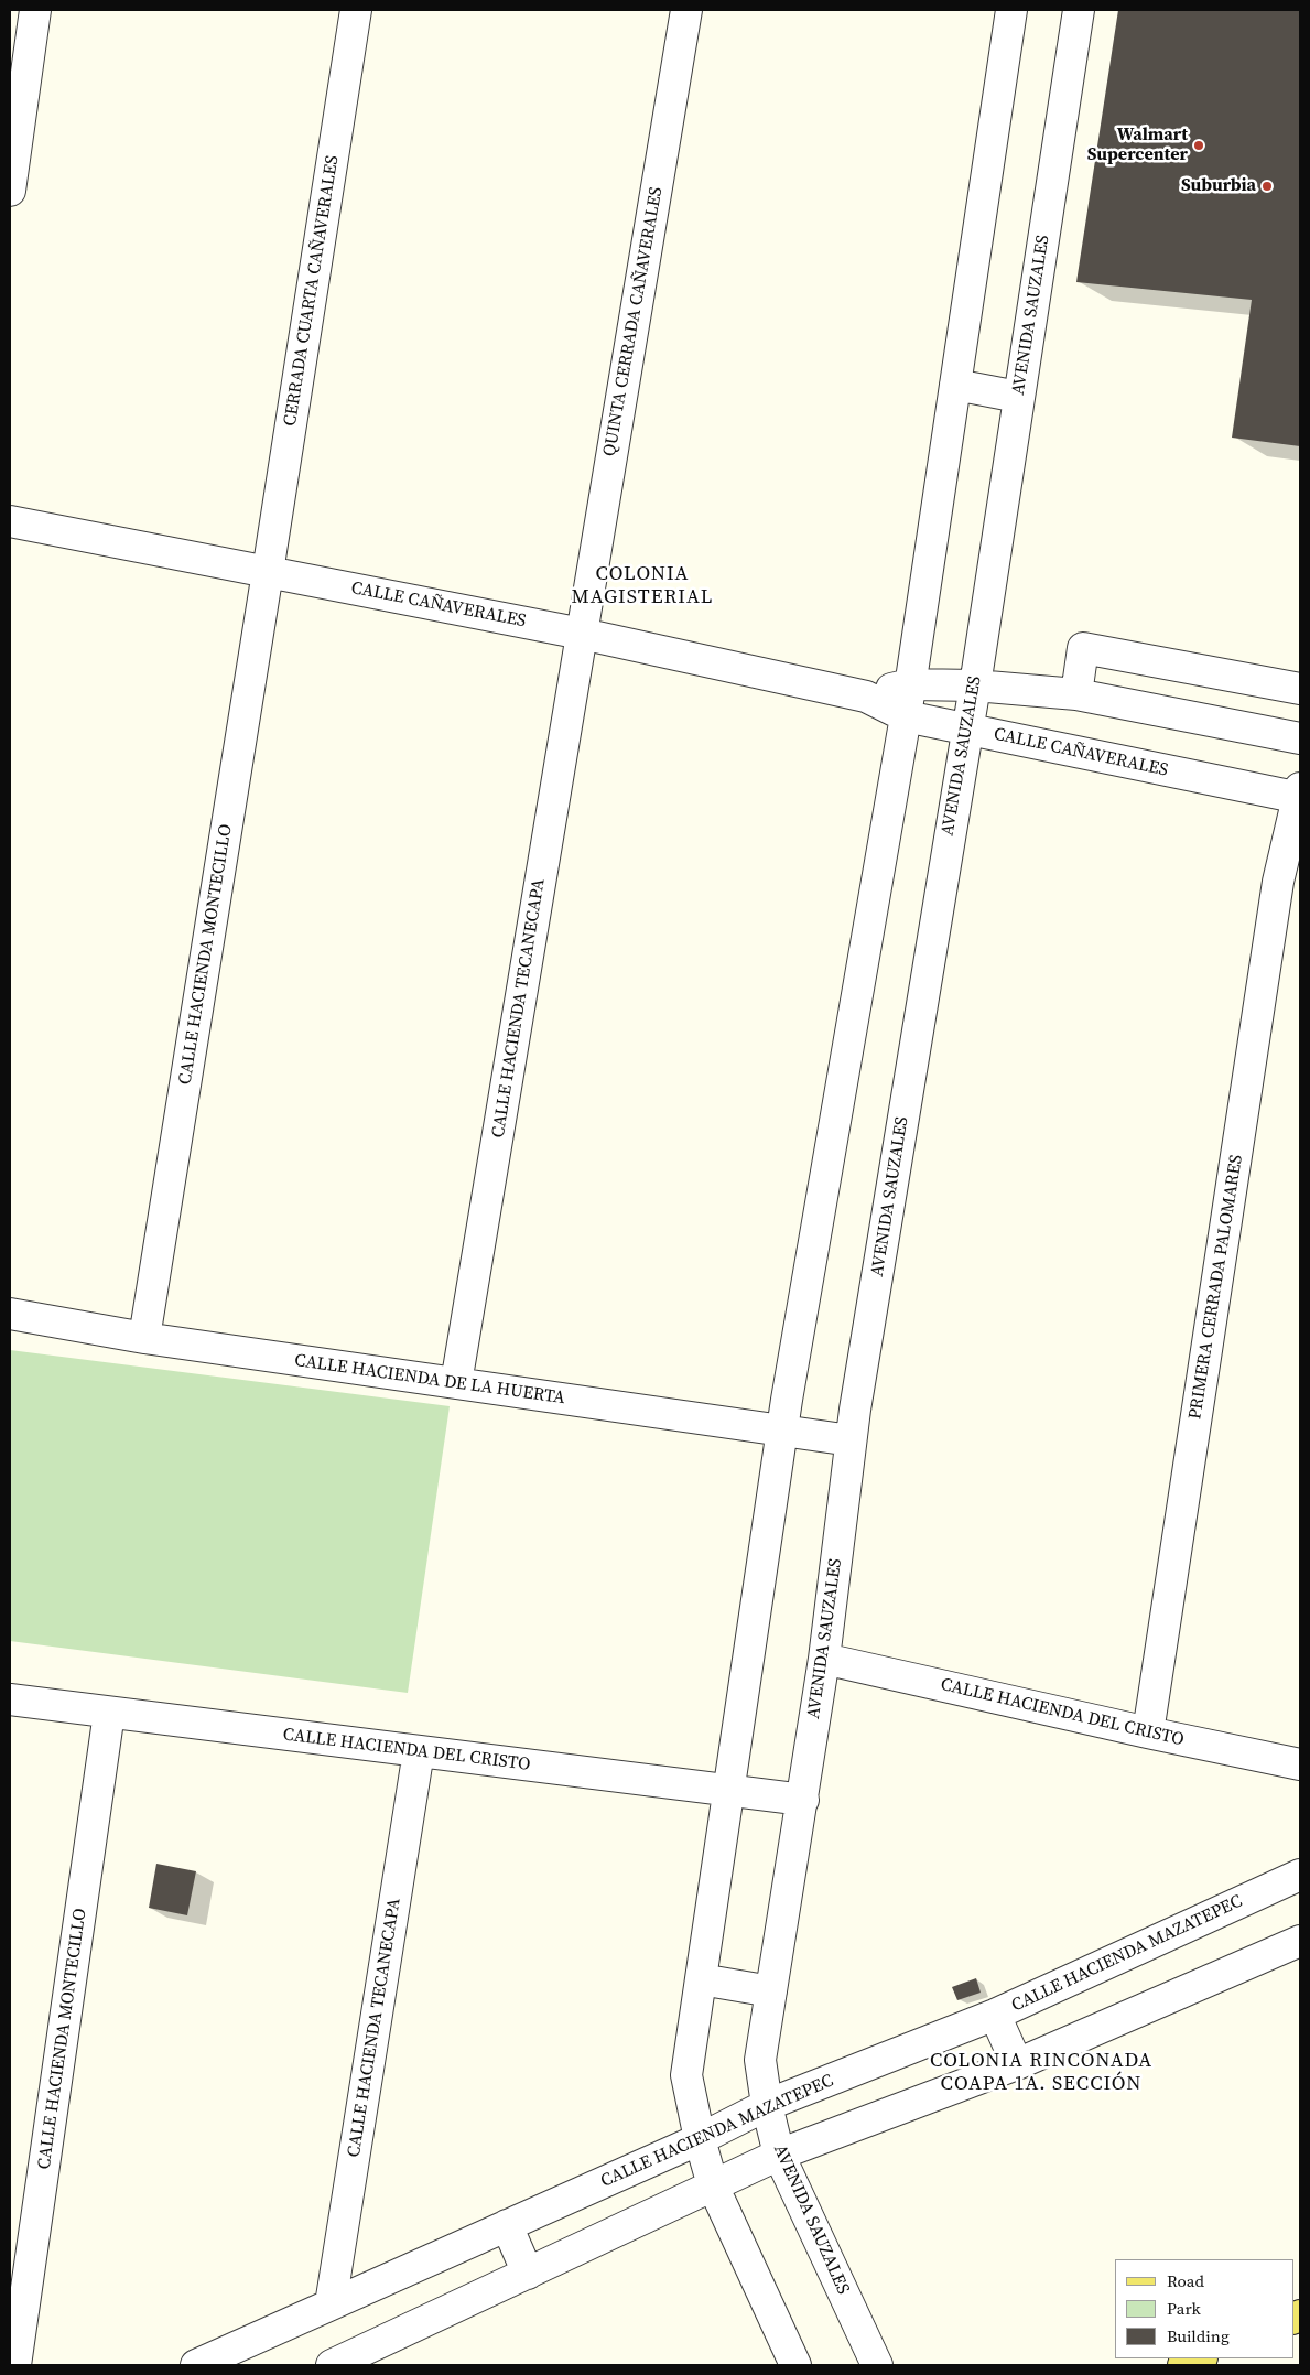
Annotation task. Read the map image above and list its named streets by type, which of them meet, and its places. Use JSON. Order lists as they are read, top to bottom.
{
  "streets": {
    "street": [
      "CERRADA CUARTA CAÑAVERALES",
      "AVENIDA SAUZALES",
      "QUINTA CERRADA CAÑAVERALES",
      "CALLE CAÑAVERALES",
      "CALLE HACIENDA MONTECILLO",
      "CALLE HACIENDA TECANECAPA",
      "PRIMERA CERRADA PALOMARES",
      "CALLE HACIENDA DE LA HUERTA",
      "CALLE HACIENDA DEL CRISTO",
      "CALLE HACIENDA MAZATEPEC"
    ]
  },
  "crossings": [
    ["CERRADA CUARTA CAÑAVERALES", "CALLE CAÑAVERALES"],
    ["CERRADA CUARTA CAÑAVERALES", "CALLE HACIENDA MONTECILLO"],
    ["AVENIDA SAUZALES", "CALLE CAÑAVERALES"],
    ["AVENIDA SAUZALES", "CALLE HACIENDA DE LA HUERTA"],
    ["AVENIDA SAUZALES", "CALLE HACIENDA DEL CRISTO"],
    ["AVENIDA SAUZALES", "CALLE HACIENDA MAZATEPEC"],
    ["QUINTA CERRADA CAÑAVERALES", "CALLE CAÑAVERALES"],
    ["QUINTA CERRADA CAÑAVERALES", "CALLE HACIENDA TECANECAPA"],
    ["CALLE CAÑAVERALES", "CALLE HACIENDA MONTECILLO"],
    ["CALLE CAÑAVERALES", "CALLE HACIENDA TECANECAPA"],
    ["CALLE CAÑAVERALES", "PRIMERA CERRADA PALOMARES"],
    ["CALLE HACIENDA MONTECILLO", "CALLE HACIENDA DE LA HUERTA"],
    ["CALLE HACIENDA MONTECILLO", "CALLE HACIENDA DEL CRISTO"],
    ["CALLE HACIENDA TECANECAPA", "CALLE HACIENDA DE LA HUERTA"],
    ["CALLE HACIENDA TECANECAPA", "CALLE HACIENDA DEL CRISTO"],
    ["CALLE HACIENDA TECANECAPA", "CALLE HACIENDA MAZATEPEC"],
    ["PRIMERA CERRADA PALOMARES", "CALLE HACIENDA DEL CRISTO"]
  ],
  "districts": ["COLONIA MAGISTERIAL", "COLONIA RINCONADA COAPA 1A. SECCIÓN"],
  "places": ["Walmart Supercenter", "Suburbia"],
  "legend": ["Road", "Park", "Building"]
}
